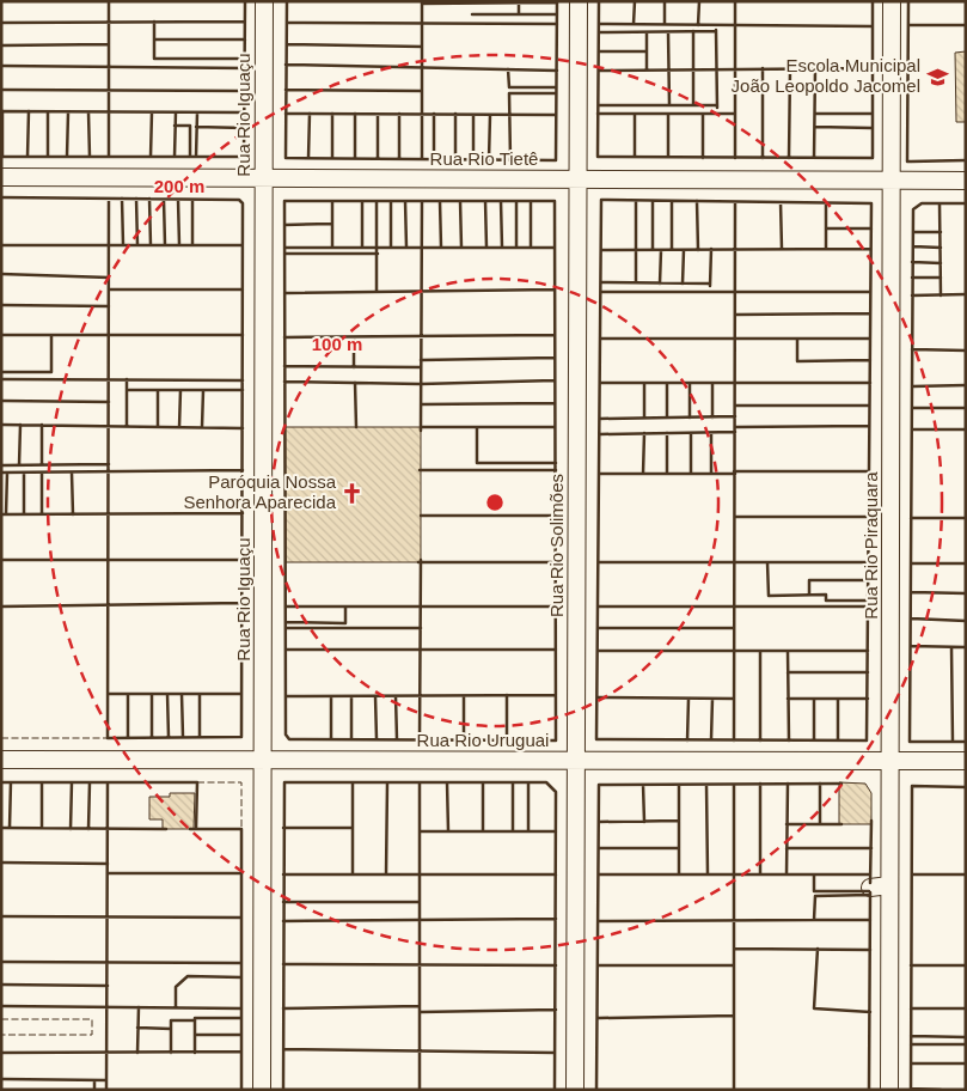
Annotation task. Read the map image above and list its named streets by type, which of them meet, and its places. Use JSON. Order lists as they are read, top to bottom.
{
  "streets": {
    "street": [
      "Rua Rio Iguaçu",
      "Rua Rio Tietê",
      "Rua Rio Solimões",
      "Rua Rio Piraquara",
      "Rua Rio Uruguai"
    ]
  },
  "crossings": [
    ["Rua Rio Iguaçu", "Rua Rio Tietê"],
    ["Rua Rio Iguaçu", "Rua Rio Uruguai"],
    ["Rua Rio Tietê", "Rua Rio Solimões"],
    ["Rua Rio Tietê", "Rua Rio Piraquara"],
    ["Rua Rio Solimões", "Rua Rio Uruguai"],
    ["Rua Rio Piraquara", "Rua Rio Uruguai"]
  ],
  "places": {
    "school or university": ["Escola Municipal João Leopoldo Jacomel"],
    "church": ["Paróquia Nossa Senhora Aparecida"]
  },
  "rings": ["200 m", "100 m"]
}
